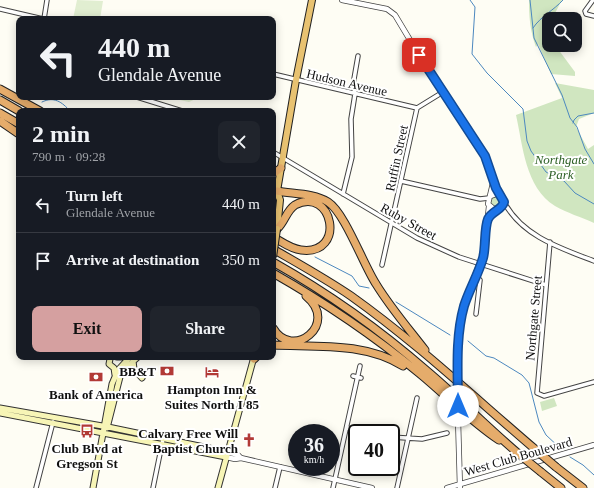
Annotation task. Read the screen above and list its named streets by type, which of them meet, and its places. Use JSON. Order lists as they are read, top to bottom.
{
  "streets": {
    "street": [
      "Hudson Avenue",
      "Ruffin Street",
      "Ruby Street",
      "Northgate Street",
      "West Club Boulevard"
    ]
  },
  "crossings": [
    ["Hudson Avenue", "Ruffin Street"],
    ["Ruffin Street", "Ruby Street"],
    ["Ruby Street", "Northgate Street"]
  ],
  "parks": ["Northgate Park"],
  "places": {
    "bank": ["BB&T", "Bank of America"],
    "hotel": ["Hampton Inn & Suites North I 85"],
    "bus stop": ["Club Blvd at Gregson St"],
    "church": ["Calvary Free Will Baptist Church"]
  },
  "page": {
    "turn": ["440 m", "Glendale Avenue"],
    "heading": ["2 min", "790 m · 09:28"],
    "list": [
      {
        "name": "Turn left",
        "note": "Glendale Avenue",
        "value": "440 m"
      },
      {
        "name": "Arrive at destination",
        "value": "350 m"
      }
    ],
    "buttons": ["Exit", "Share"],
    "speed": "36 km/h",
    "limit": "40"
  }
}
